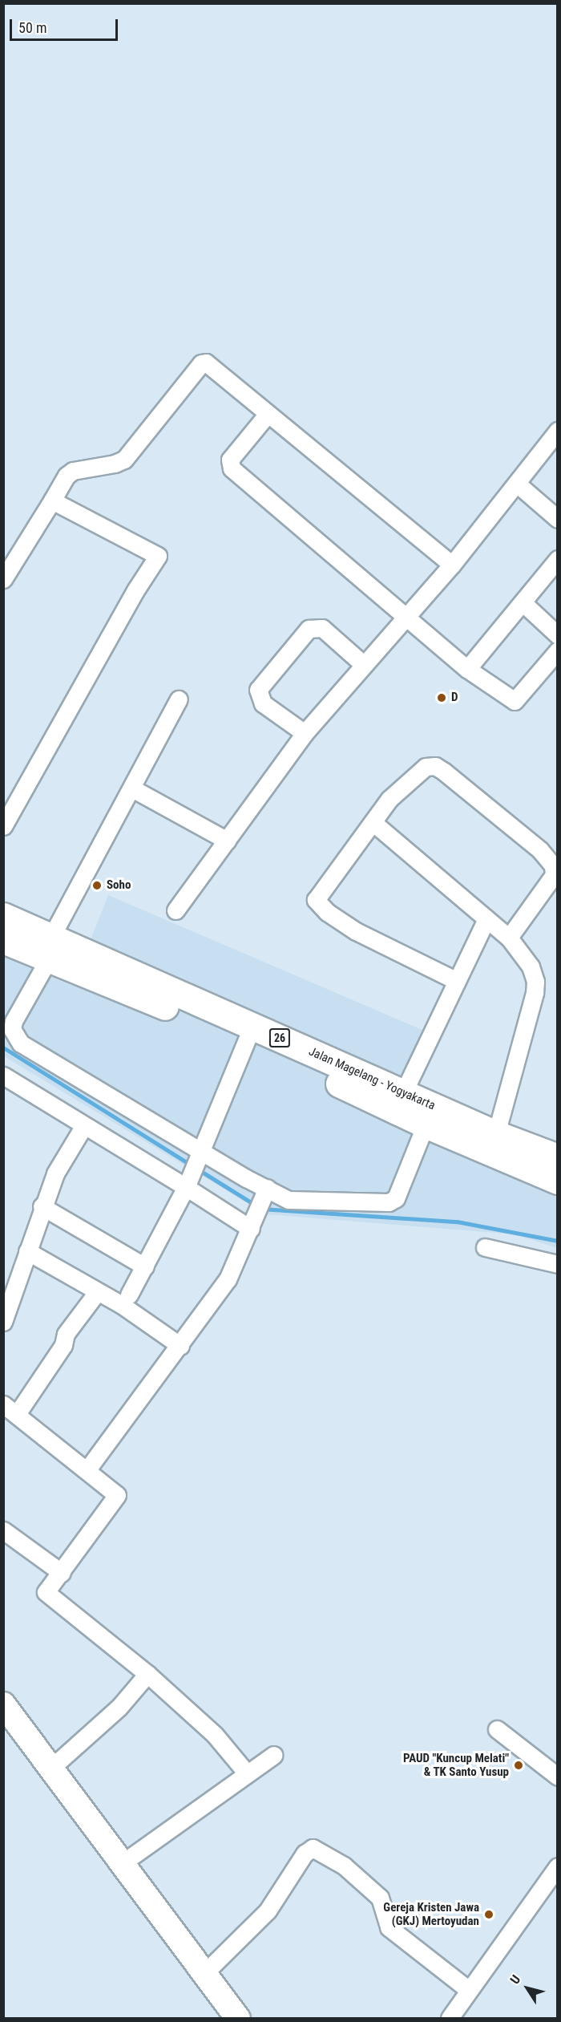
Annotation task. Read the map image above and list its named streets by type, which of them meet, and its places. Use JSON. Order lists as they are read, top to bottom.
{
  "streets": {
    "highway": ["26", "Jalan Magelang - Yogyakarta"]
  },
  "places": [
    "D",
    "Soho",
    "PAUD \"Kuncup Melati\" & TK Santo Yusup",
    "Gereja Kristen Jawa (GKJ) Mertoyudan"
  ],
  "scale_bar": "50 m",
  "north": "top left"
}
